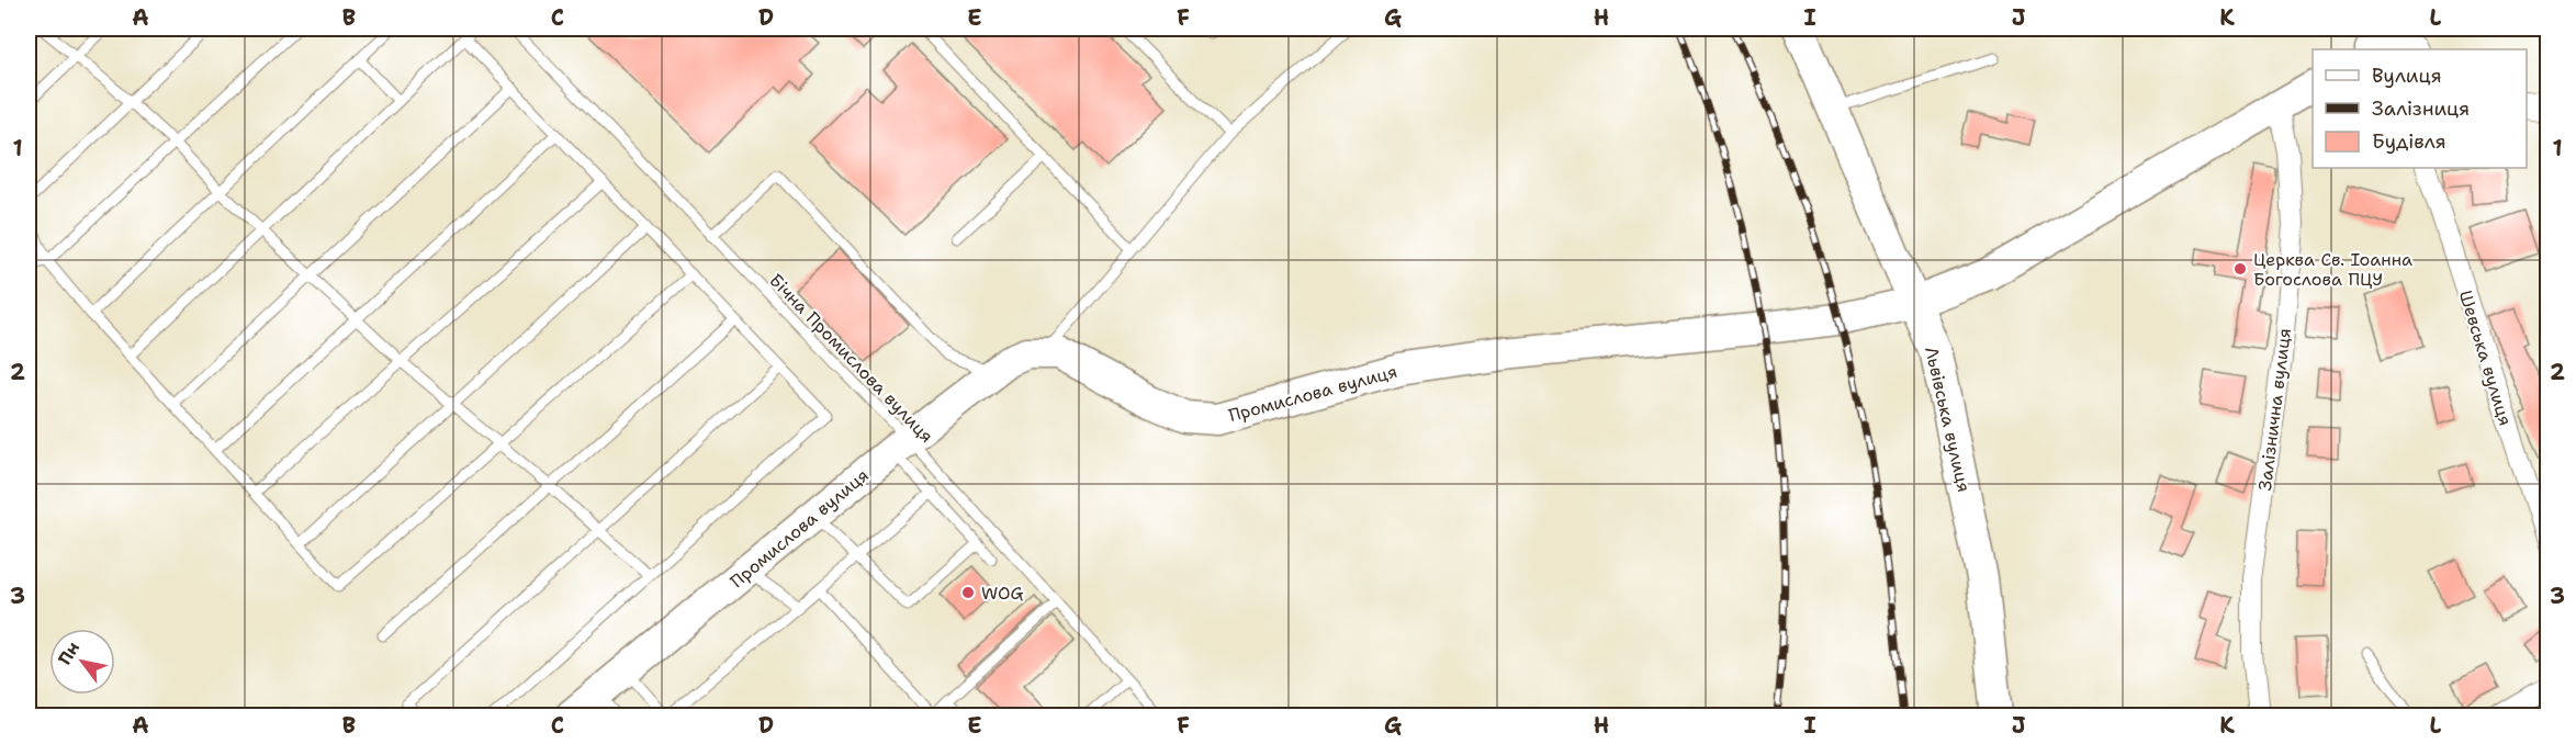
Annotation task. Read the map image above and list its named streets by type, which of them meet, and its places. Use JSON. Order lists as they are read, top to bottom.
{
  "streets": {
    "main road": ["Промислова вулиця", "Львівська вулиця"],
    "street": ["Шевська вулиця", "Залізнична вулиця"],
    "lane": ["Бічна Промислова вулиця"]
  },
  "crossings": [
    ["Бічна Промислова вулиця", "Промислова вулиця"],
    ["Промислова вулиця", "Залізнична вулиця"],
    ["Промислова вулиця", "Львівська вулиця"]
  ],
  "places": ["Церква Св. Іоанна Богослова ПЦУ", "WOG"],
  "legend": ["Вулиця", "Залізниця", "Будівля"],
  "north": "top left",
  "grid": {
    "columns": [
      "A",
      "B",
      "C",
      "D",
      "E",
      "F",
      "G",
      "H",
      "I",
      "J",
      "K",
      "L"
    ],
    "rows": ["1", "2", "3"]
  }
}
